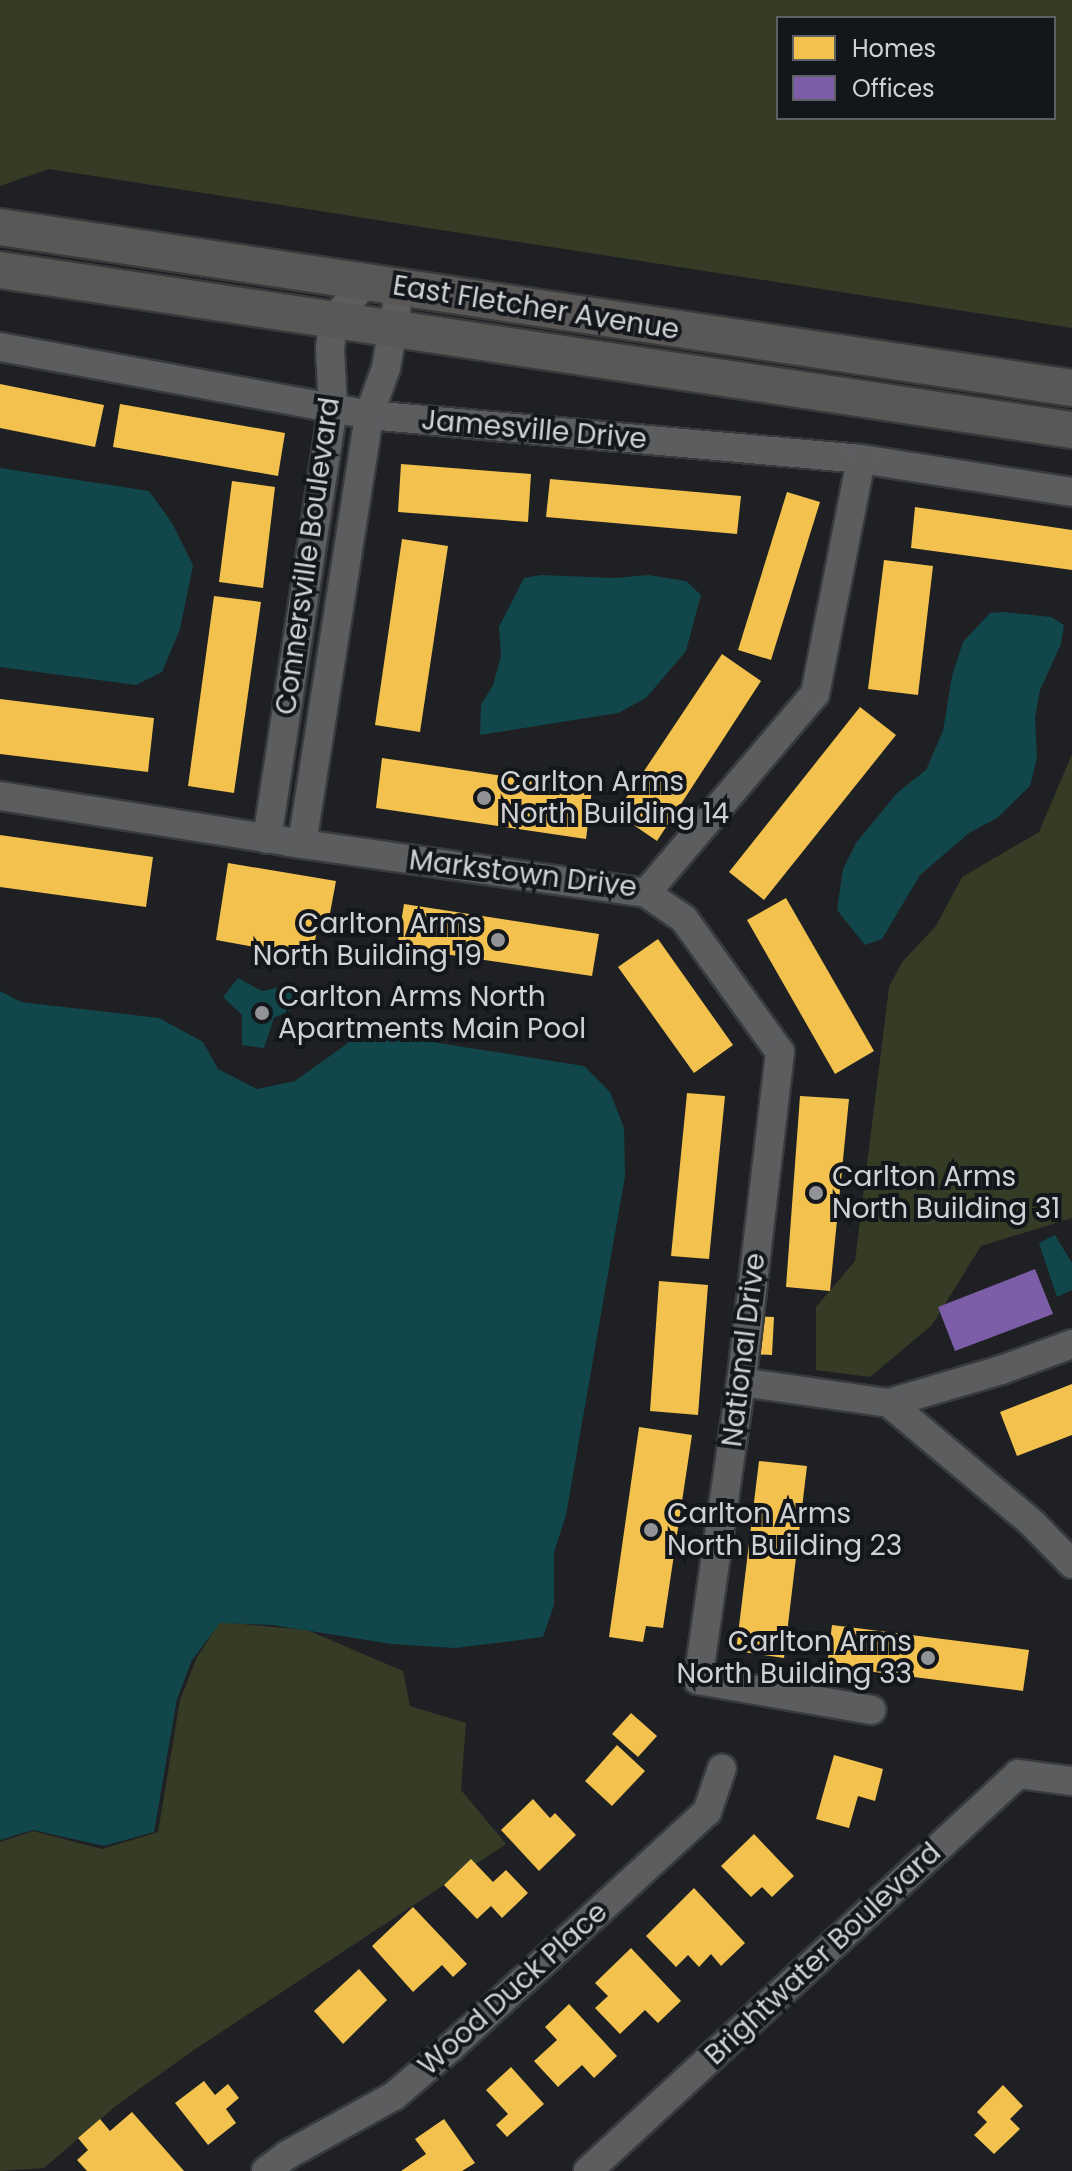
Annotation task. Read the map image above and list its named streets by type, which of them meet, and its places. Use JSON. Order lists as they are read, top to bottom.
{
  "streets": {
    "main road": ["East Fletcher Avenue"],
    "street": [
      "Jamesville Drive",
      "Connersville Boulevard",
      "Markstown Drive",
      "National Drive",
      "Brightwater Boulevard",
      "Wood Duck Place"
    ]
  },
  "crossings": [
    ["East Fletcher Avenue", "Connersville Boulevard"],
    ["Jamesville Drive", "Connersville Boulevard"],
    ["Jamesville Drive", "Markstown Drive"],
    ["Connersville Boulevard", "Markstown Drive"],
    ["Markstown Drive", "National Drive"]
  ],
  "places": [
    "Carlton Arms North Building 14",
    "Carlton Arms North Building 19",
    "Carlton Arms North Apartments Main Pool",
    "Carlton Arms North Building 31",
    "Carlton Arms North Building 23",
    "Carlton Arms North Building 33"
  ],
  "legend": ["Homes", "Offices"]
}
